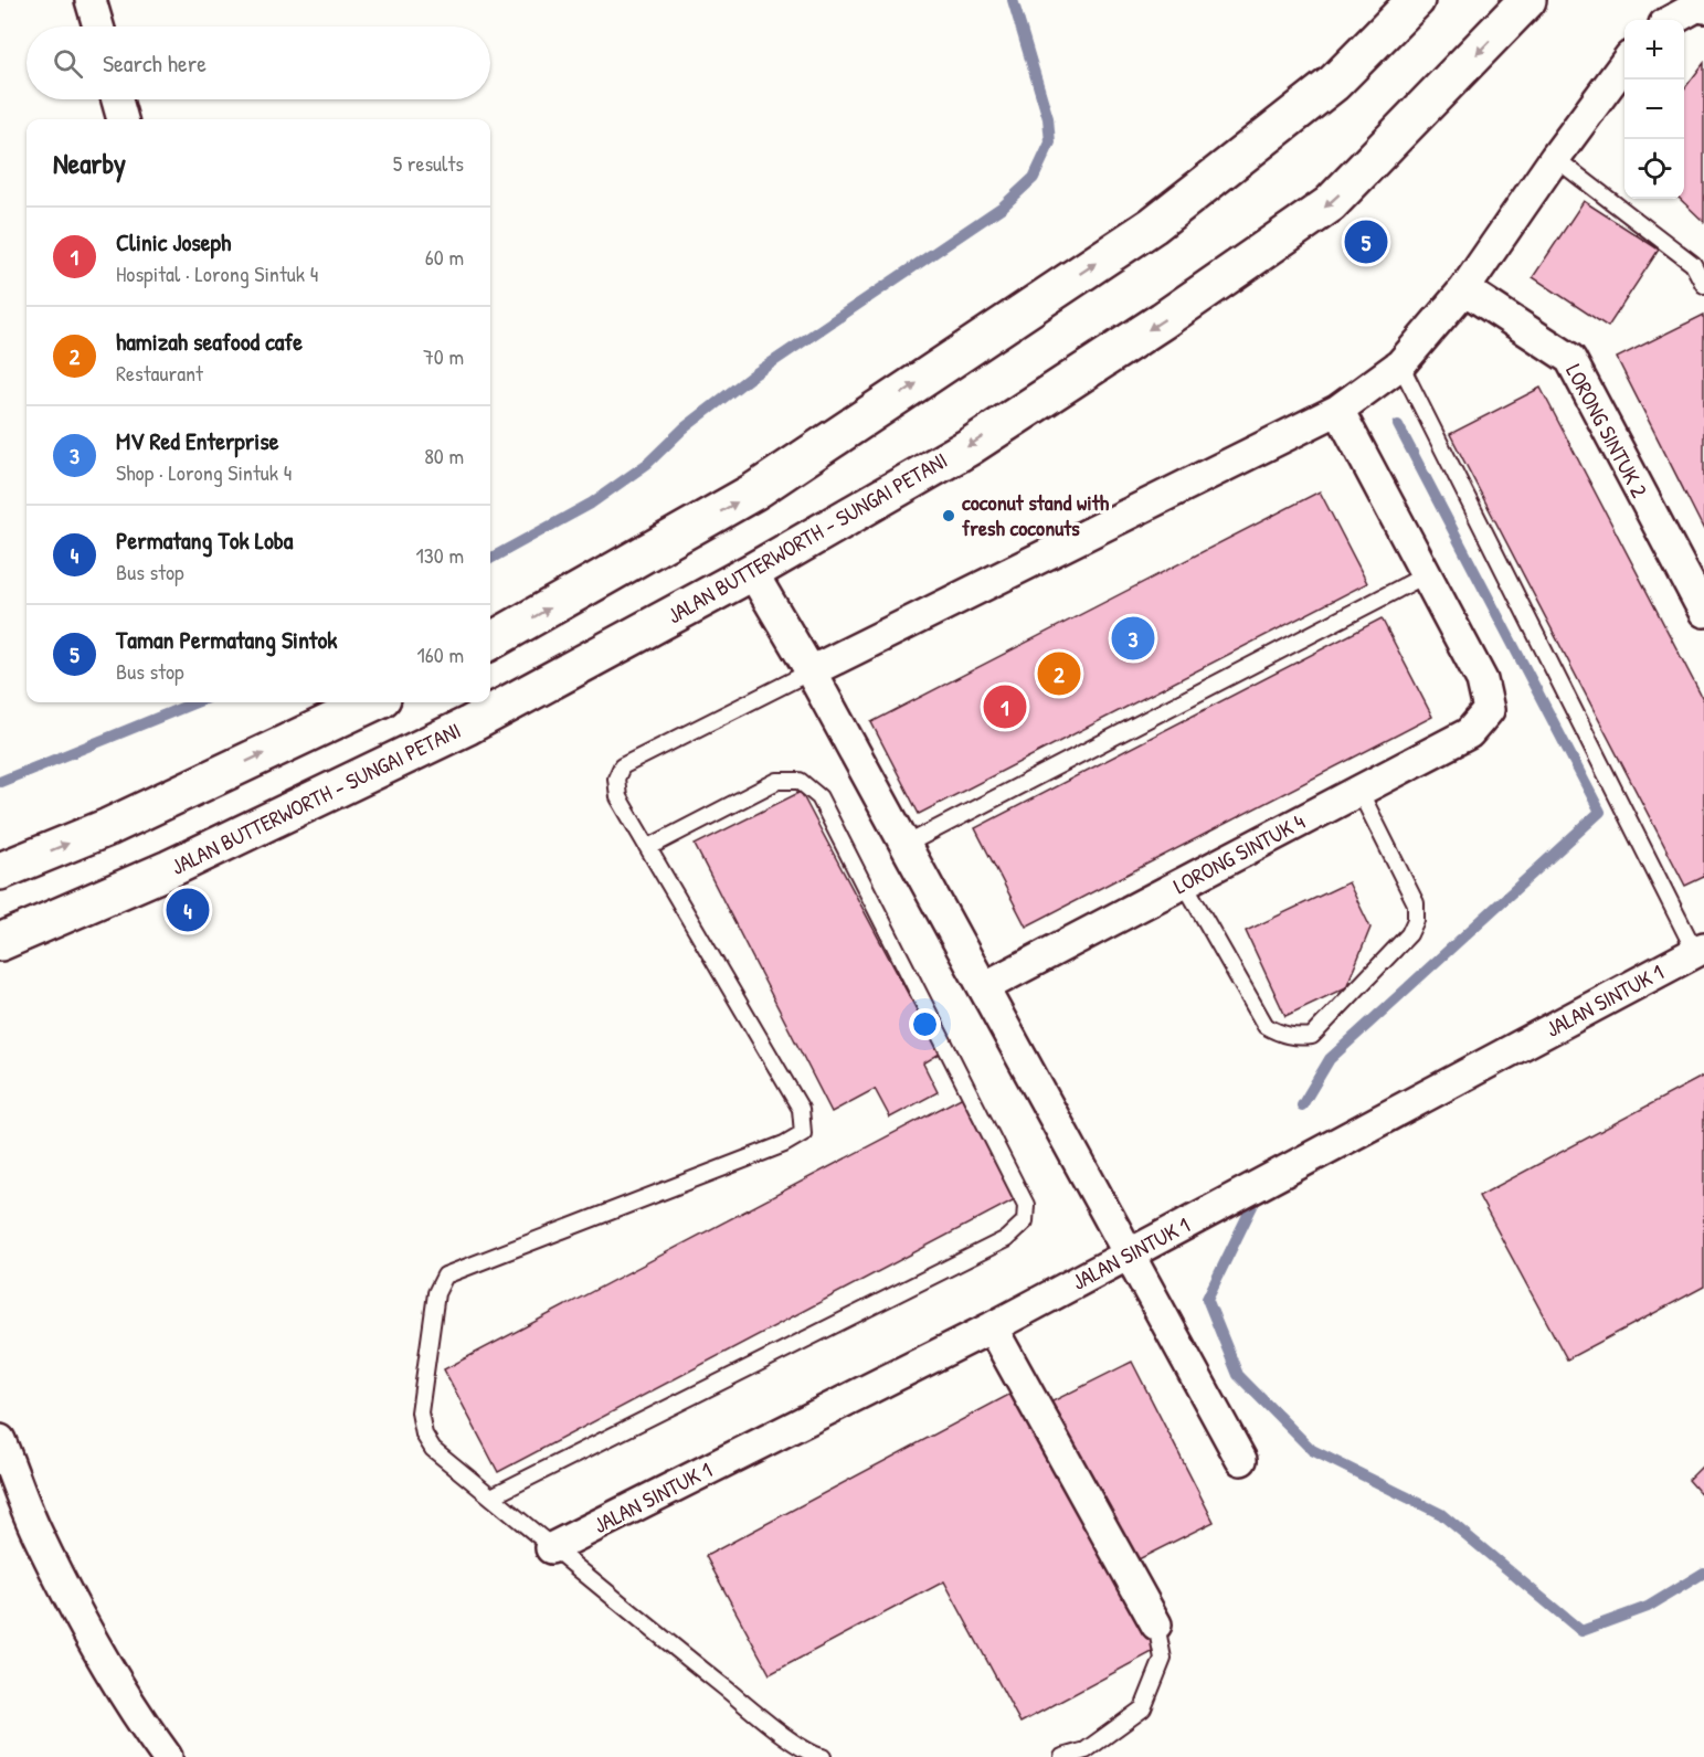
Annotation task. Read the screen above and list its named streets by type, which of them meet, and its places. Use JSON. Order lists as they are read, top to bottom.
{
  "streets": {
    "highway": ["JALAN BUTTERWORTH - SUNGAI PETANI"],
    "street": ["LORONG SINTUK 2", "LORONG SINTUK 4", "JALAN SINTUK 1"]
  },
  "places": ["coconut stand with fresh coconuts"],
  "page": {
    "map_buttons": ["+", "−"],
    "search": "Search here",
    "heading": ["Nearby", "5 results"],
    "list": [
      {
        "mark": "1",
        "name": "Clinic Joseph",
        "note": "Hospital · Lorong Sintuk 4",
        "value": "60 m"
      },
      {
        "mark": "2",
        "name": "hamizah seafood cafe",
        "note": "Restaurant",
        "value": "70 m"
      },
      {
        "mark": "3",
        "name": "MV Red Enterprise",
        "note": "Shop · Lorong Sintuk 4",
        "value": "80 m"
      },
      {
        "mark": "4",
        "name": "Permatang Tok Loba",
        "note": "Bus stop",
        "value": "130 m"
      },
      {
        "mark": "5",
        "name": "Taman Permatang Sintok",
        "note": "Bus stop",
        "value": "160 m"
      }
    ],
    "pins": [
      "5",
      "3",
      "2",
      "1",
      "4"
    ]
  }
}
